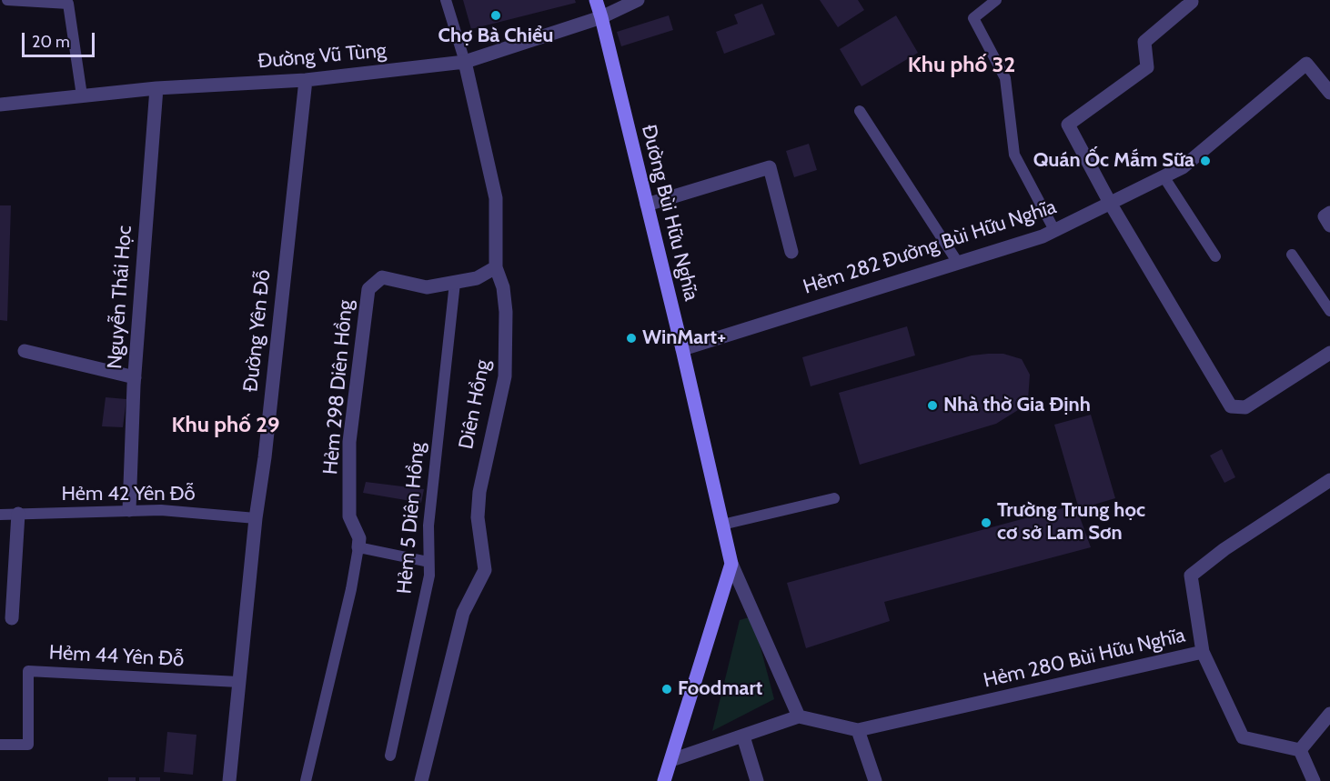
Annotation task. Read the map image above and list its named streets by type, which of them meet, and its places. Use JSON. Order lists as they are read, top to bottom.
{
  "streets": {
    "street": [
      "Đường Vũ Tùng",
      "Đường Bùi Hữu Nghĩa",
      "Hẻm 282 Đường Bùi Hữu Nghĩa",
      "Nguyễn Thái Học",
      "Đường Yên Đỗ",
      "Hẻm 298 Diên Hồng",
      "Diên Hồng",
      "Hẻm 280 Bùi Hữu Nghĩa"
    ],
    "lane": ["Hẻm 42 Yên Đỗ", "Hẻm 5 Diên Hồng", "Hẻm 44 Yên Đỗ"]
  },
  "crossings": [
    ["Đường Vũ Tùng", "Đường Bùi Hữu Nghĩa"],
    ["Đường Vũ Tùng", "Nguyễn Thái Học"],
    ["Đường Vũ Tùng", "Đường Yên Đỗ"],
    ["Đường Vũ Tùng", "Diên Hồng"],
    ["Đường Bùi Hữu Nghĩa", "Hẻm 282 Đường Bùi Hữu Nghĩa"],
    ["Nguyễn Thái Học", "Hẻm 42 Yên Đỗ"],
    ["Đường Yên Đỗ", "Hẻm 42 Yên Đỗ"],
    ["Đường Yên Đỗ", "Hẻm 44 Yên Đỗ"],
    ["Hẻm 298 Diên Hồng", "Diên Hồng"],
    ["Hẻm 298 Diên Hồng", "Hẻm 5 Diên Hồng"]
  ],
  "districts": ["Khu phố 32", "Khu phố 29"],
  "places": [
    "Chợ Bà Chiểu",
    "Quán Ốc Mắm Sữa",
    "WinMart+",
    "Nhà thờ Gia Định",
    "Trường Trung học cơ sở Lam Sơn",
    "Foodmart"
  ],
  "scale_bar": "20 m"
}
